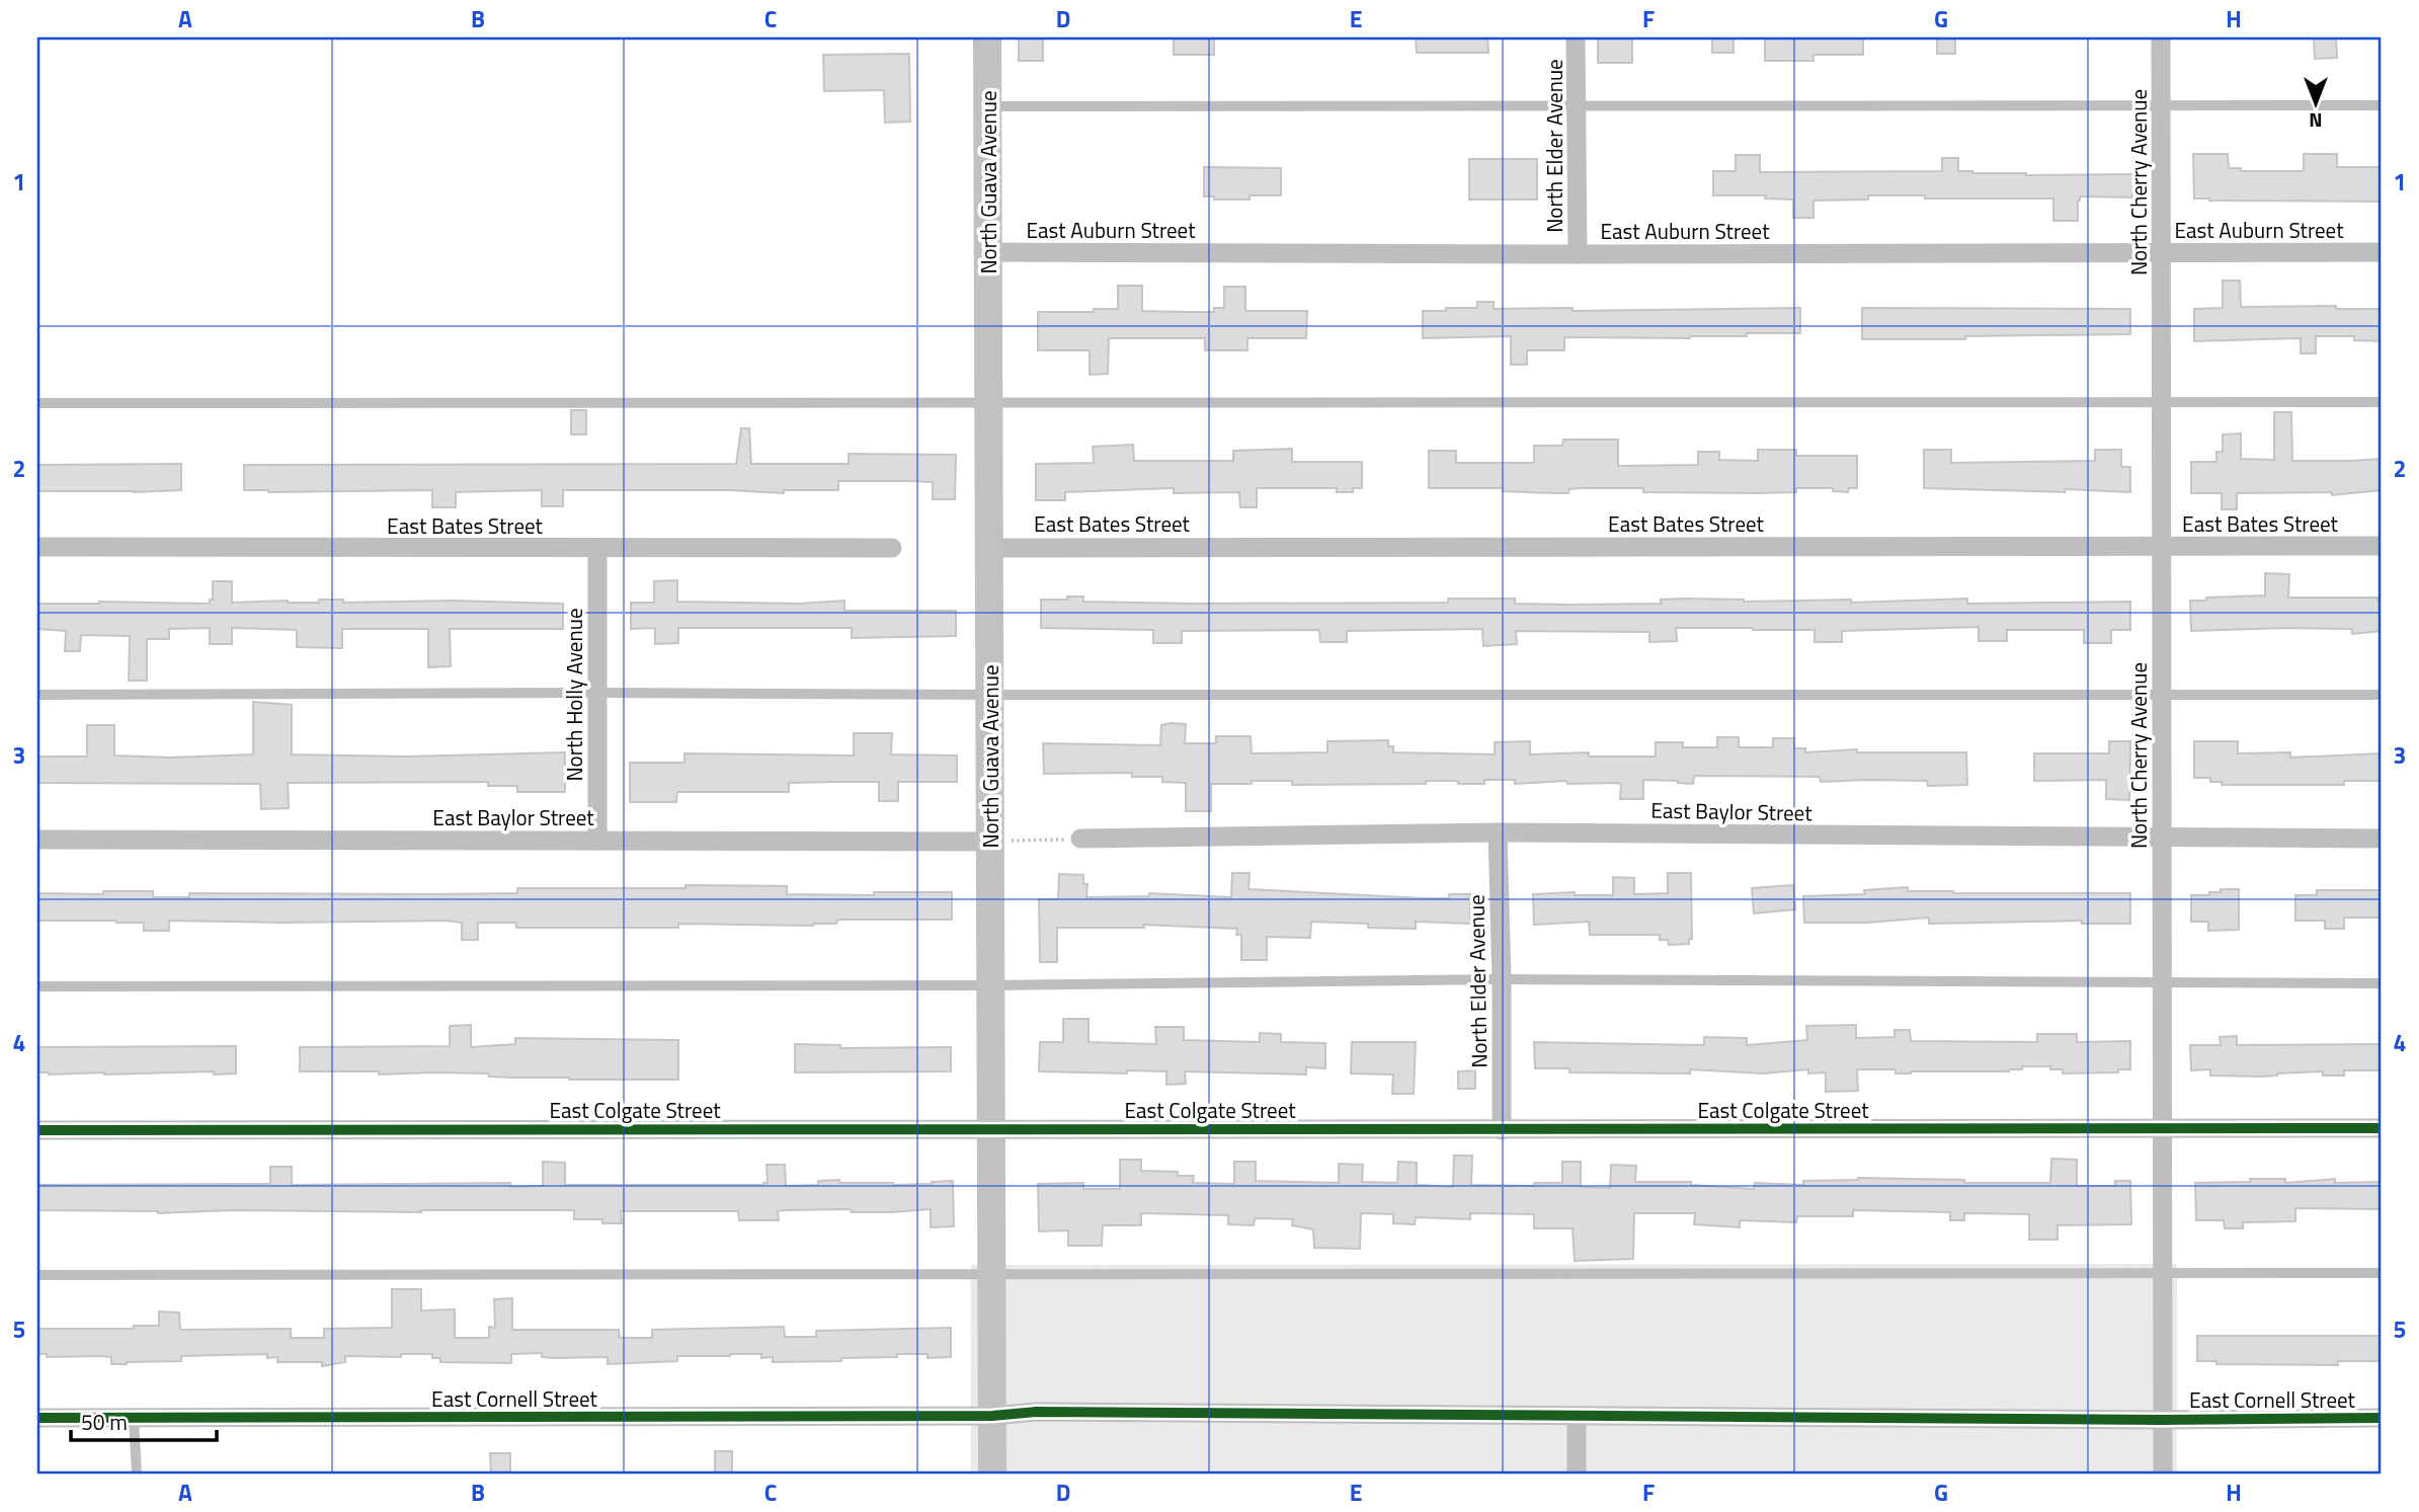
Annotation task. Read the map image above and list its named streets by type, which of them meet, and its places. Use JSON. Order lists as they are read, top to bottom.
{
  "streets": {
    "street": [
      "North Elder Avenue",
      "North Guava Avenue",
      "North Cherry Avenue",
      "East Auburn Street",
      "East Bates Street",
      "North Holly Avenue",
      "East Baylor Street",
      "East Colgate Street",
      "East Cornell Street"
    ]
  },
  "crossings": [
    ["North Elder Avenue", "East Auburn Street"],
    ["North Elder Avenue", "East Baylor Street"],
    ["North Elder Avenue", "East Colgate Street"],
    ["North Guava Avenue", "East Auburn Street"],
    ["North Guava Avenue", "East Bates Street"],
    ["North Guava Avenue", "East Baylor Street"],
    ["North Guava Avenue", "East Colgate Street"],
    ["North Guava Avenue", "East Cornell Street"],
    ["North Cherry Avenue", "East Auburn Street"],
    ["North Cherry Avenue", "East Bates Street"],
    ["North Cherry Avenue", "East Baylor Street"],
    ["North Cherry Avenue", "East Colgate Street"],
    ["North Cherry Avenue", "East Cornell Street"],
    ["East Bates Street", "North Holly Avenue"],
    ["North Holly Avenue", "East Baylor Street"]
  ],
  "scale_bar": "50 m",
  "north": "bottom",
  "grid": {
    "columns": [
      "A",
      "B",
      "C",
      "D",
      "E",
      "F",
      "G",
      "H"
    ],
    "rows": [
      "1",
      "2",
      "3",
      "4",
      "5"
    ]
  }
}
